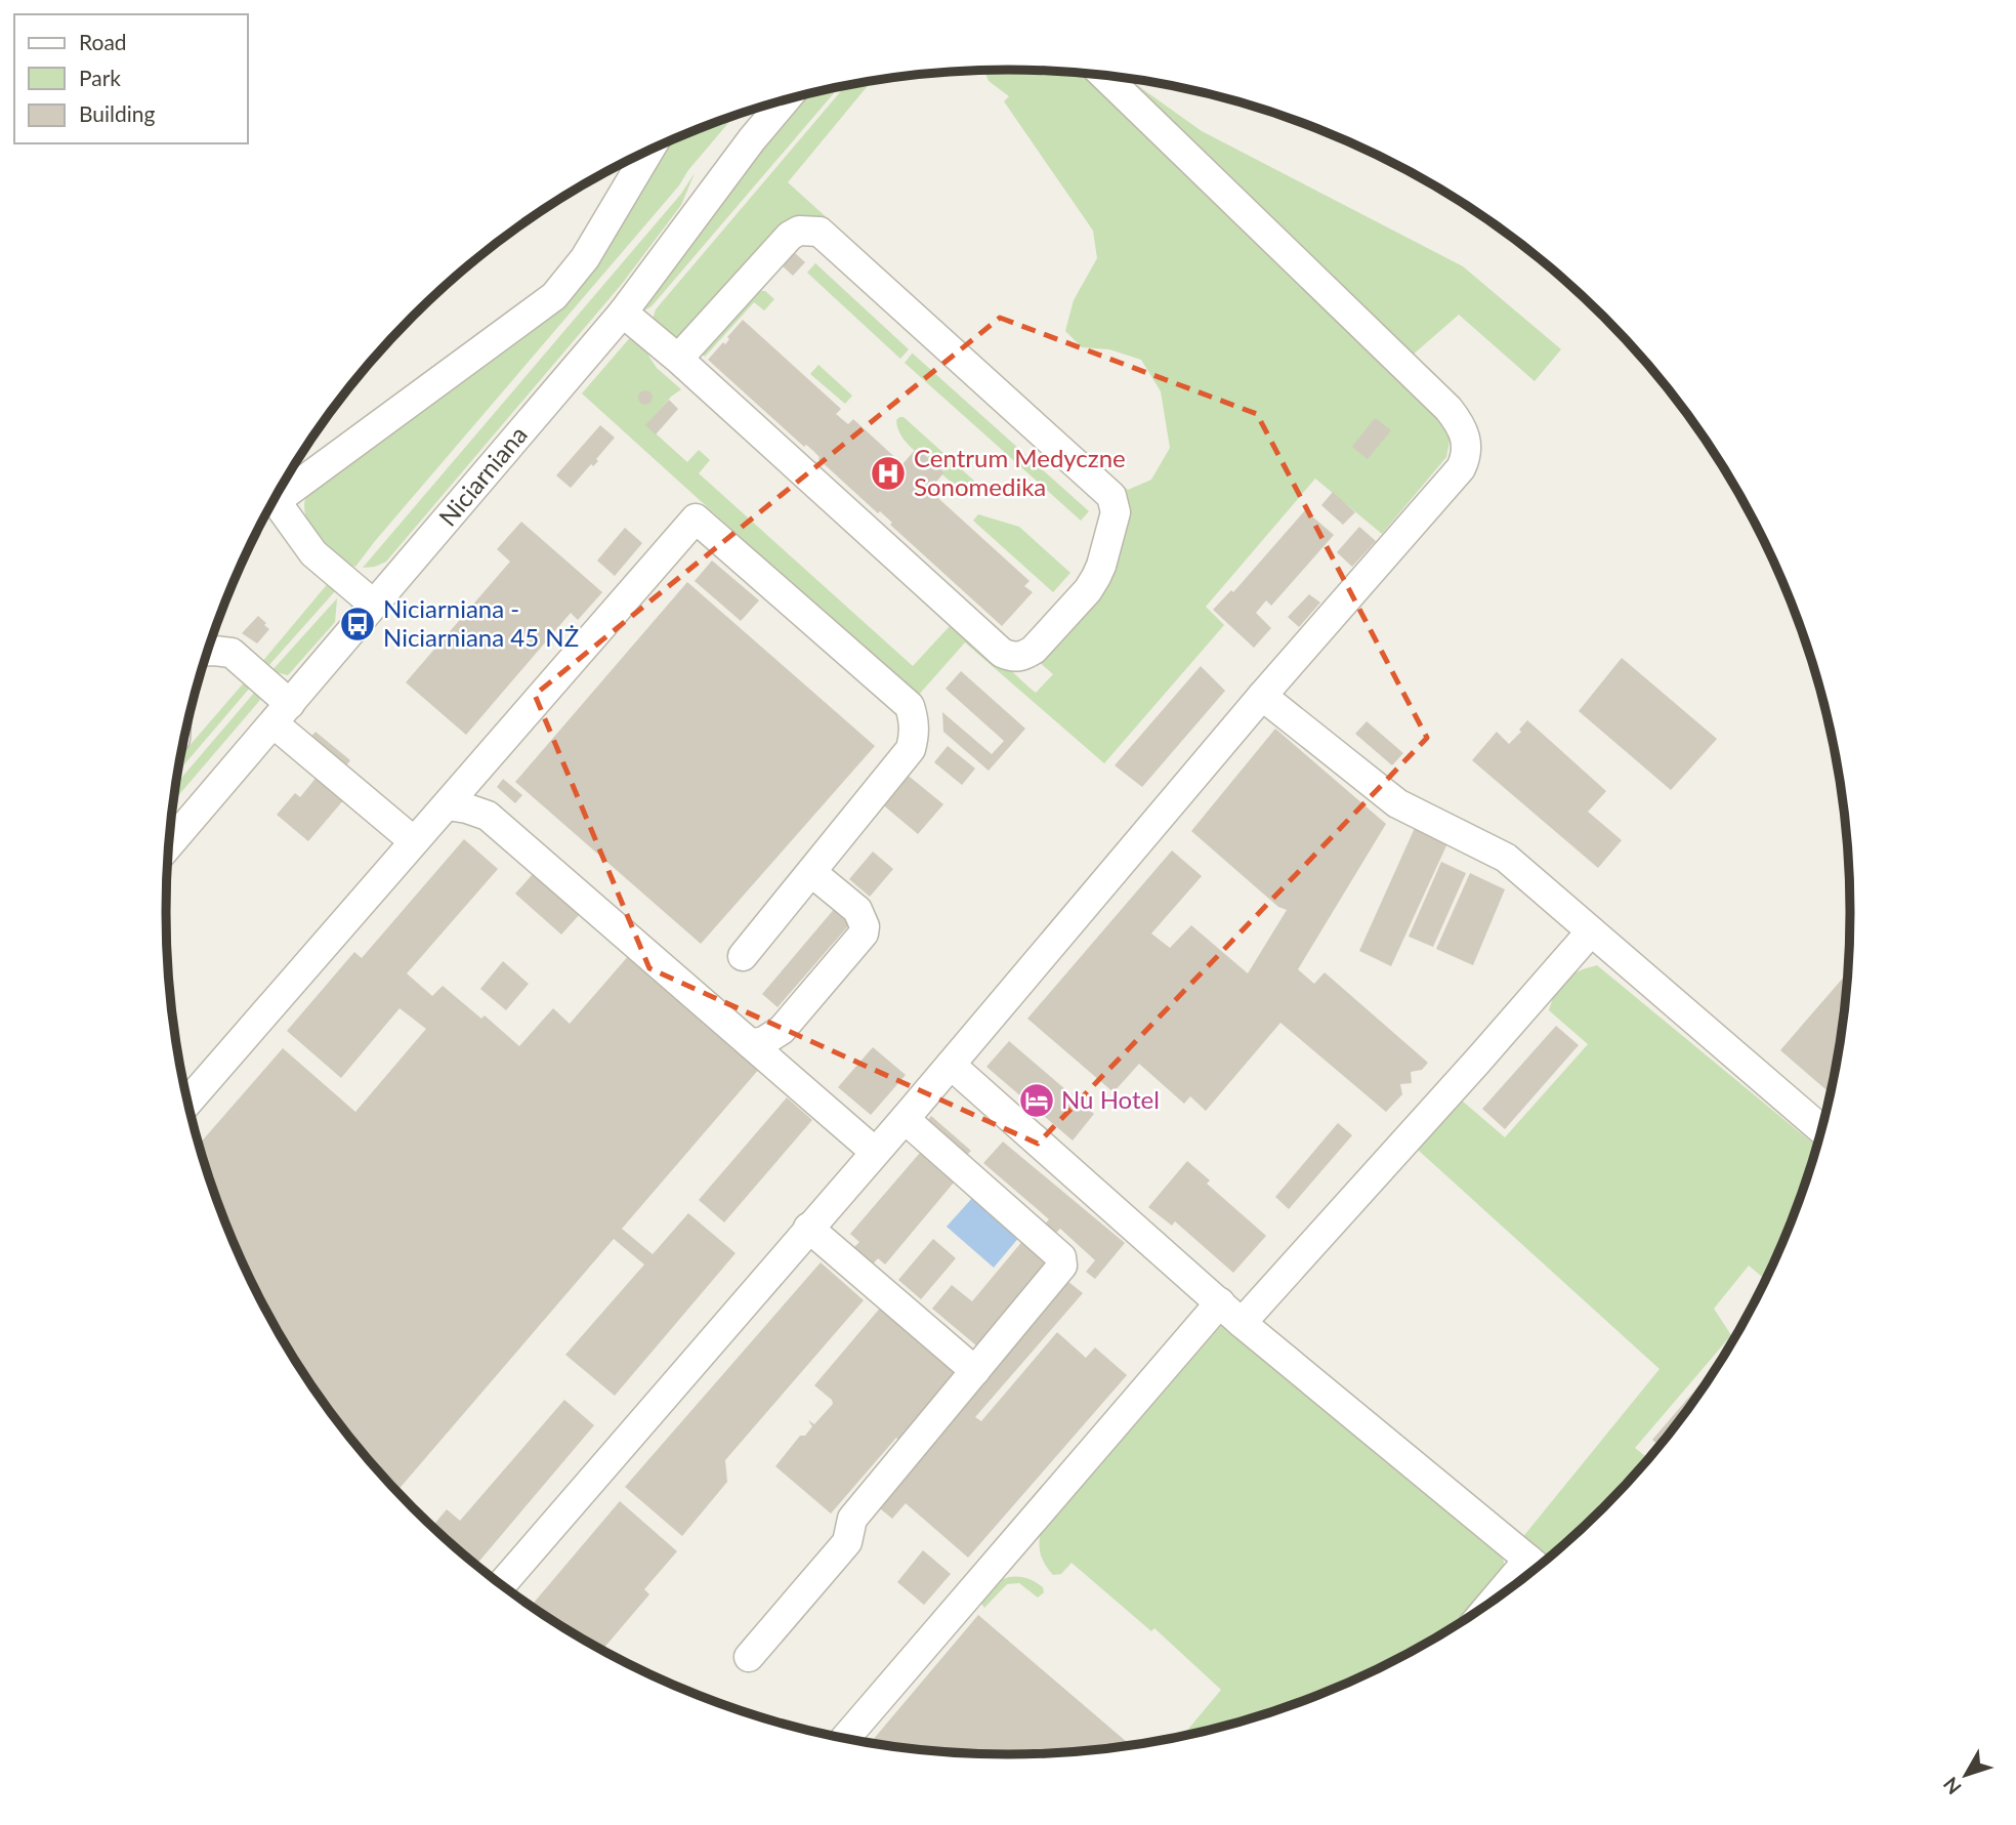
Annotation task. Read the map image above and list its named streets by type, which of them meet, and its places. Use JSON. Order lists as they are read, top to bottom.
{
  "streets": {
    "street": ["Niciarniana"]
  },
  "places": {
    "hospital": ["Centrum Medyczne Sonomedika"],
    "bus stop": ["Niciarniana - Niciarniana 45 NŻ"],
    "hotel": ["Nu Hotel"]
  },
  "legend": ["Road", "Park", "Building"],
  "north": "bottom left"
}
